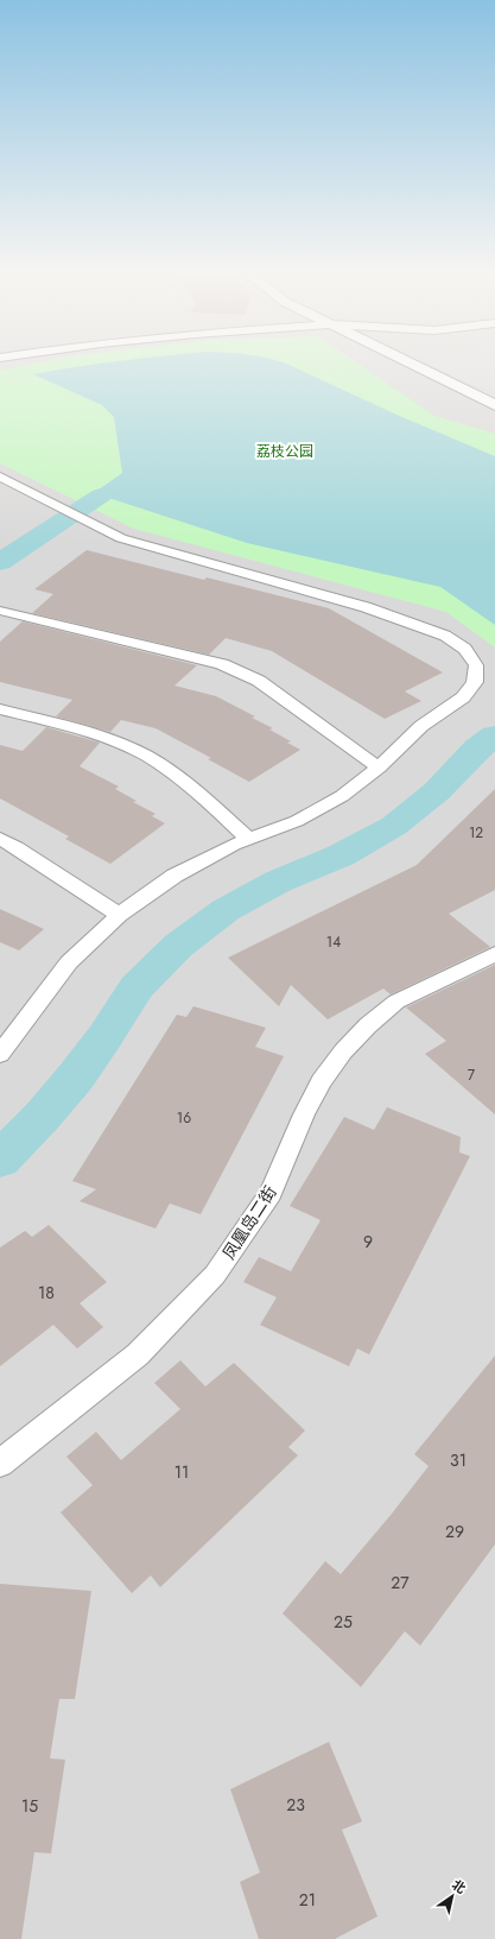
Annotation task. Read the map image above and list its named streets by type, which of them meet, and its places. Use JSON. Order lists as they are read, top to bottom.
{
  "streets": {
    "lane": ["凤凰岛二街"]
  },
  "parks": ["荔枝公园"],
  "house_numbers": [
    "12",
    "14",
    "7",
    "16",
    "9",
    "18",
    "31",
    "11",
    "29",
    "27",
    "25",
    "23",
    "15",
    "21"
  ],
  "north": "top right"
}
